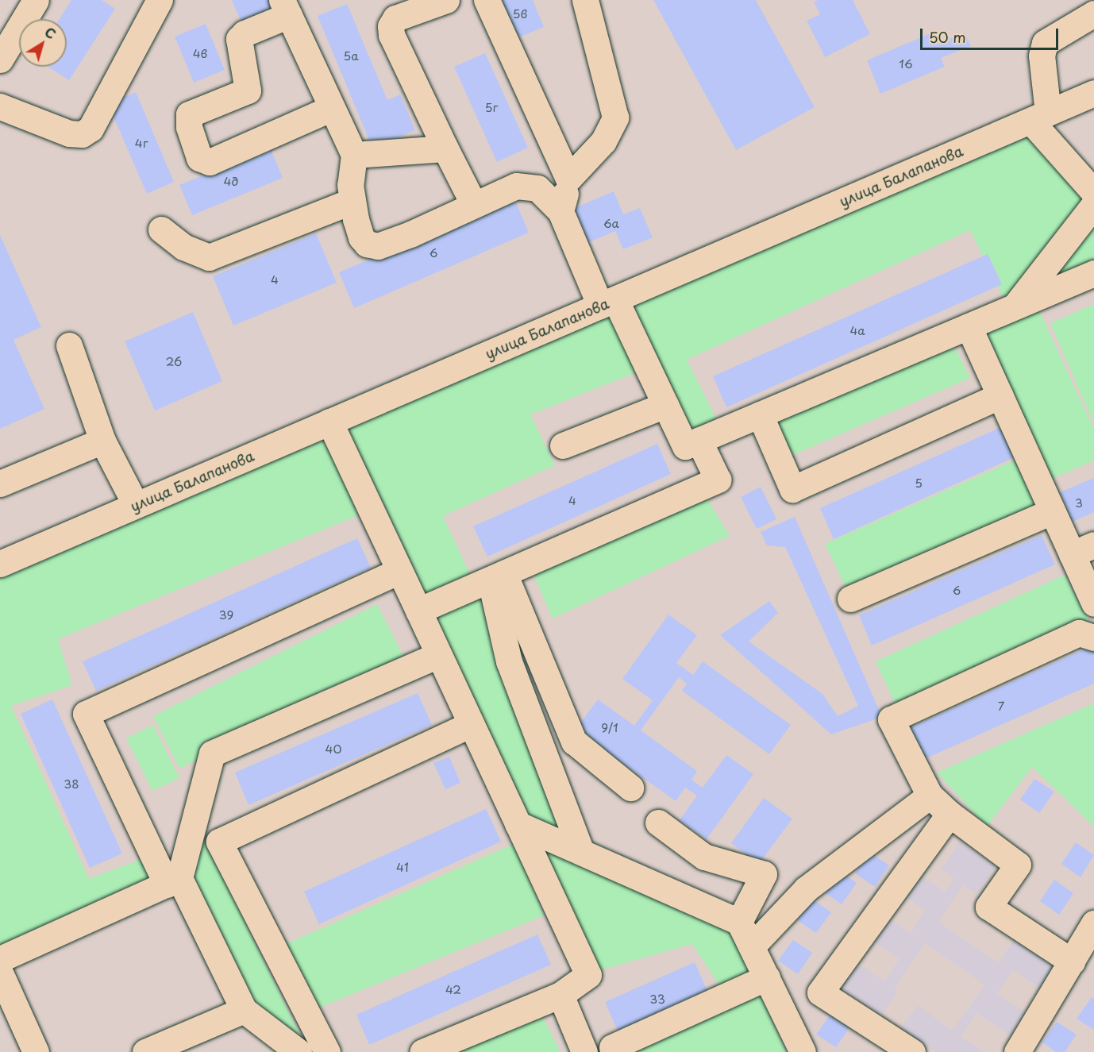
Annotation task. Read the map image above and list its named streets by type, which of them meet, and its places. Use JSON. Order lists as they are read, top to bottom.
{
  "streets": {
    "street": ["улица Балапанова"]
  },
  "house_numbers": [
    "5в",
    "4в",
    "5а",
    "16",
    "5г",
    "4г",
    "4д",
    "6а",
    "6",
    "4",
    "4а",
    "26",
    "5",
    "4",
    "3",
    "6",
    "39",
    "7",
    "9/1",
    "40",
    "38",
    "41",
    "42",
    "33"
  ],
  "scale_bar": "50 m",
  "north": "top right"
}
